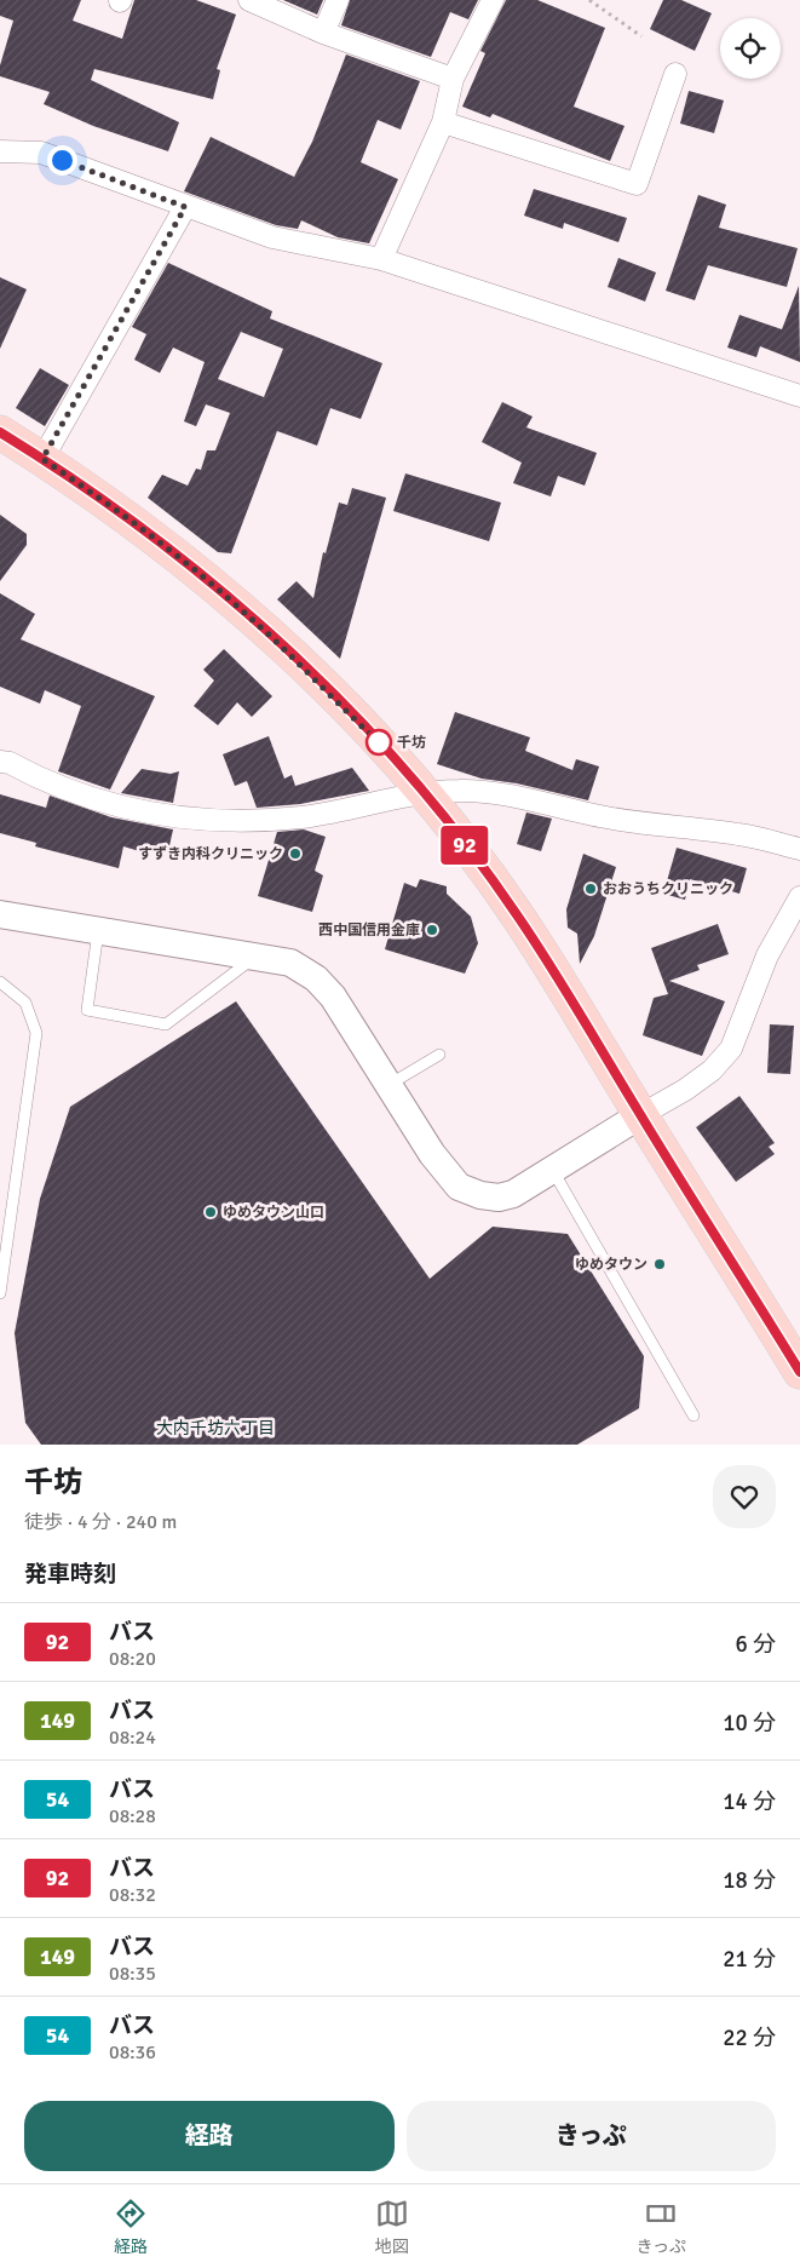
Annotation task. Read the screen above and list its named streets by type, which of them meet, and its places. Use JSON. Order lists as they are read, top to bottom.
{
  "districts": ["大内千坊六丁目"],
  "places": [
    "千坊",
    "すずき内科クリニック",
    "おおうちクリニック",
    "西中国信用金庫",
    "ゆめタウン山口",
    "ゆめタウン"
  ],
  "lines": ["bus line 92"],
  "page": {
    "on_map": "92",
    "heading": [
      ["千坊", "徒歩 · 4 分 · 240 m"],
      "発車時刻"
    ],
    "list": [
      {
        "mark": "92",
        "name": "バス",
        "note": "08:20",
        "value": "6 分"
      },
      {
        "mark": "149",
        "name": "バス",
        "note": "08:24",
        "value": "10 分"
      },
      {
        "mark": "54",
        "name": "バス",
        "note": "08:28",
        "value": "14 分"
      },
      {
        "mark": "92",
        "name": "バス",
        "note": "08:32",
        "value": "18 分"
      },
      {
        "mark": "149",
        "name": "バス",
        "note": "08:35",
        "value": "21 分"
      },
      {
        "mark": "54",
        "name": "バス",
        "note": "08:36",
        "value": "22 分"
      }
    ],
    "buttons": ["経路", "きっぷ"],
    "tabs": ["経路", "地図", "きっぷ"]
  }
}
